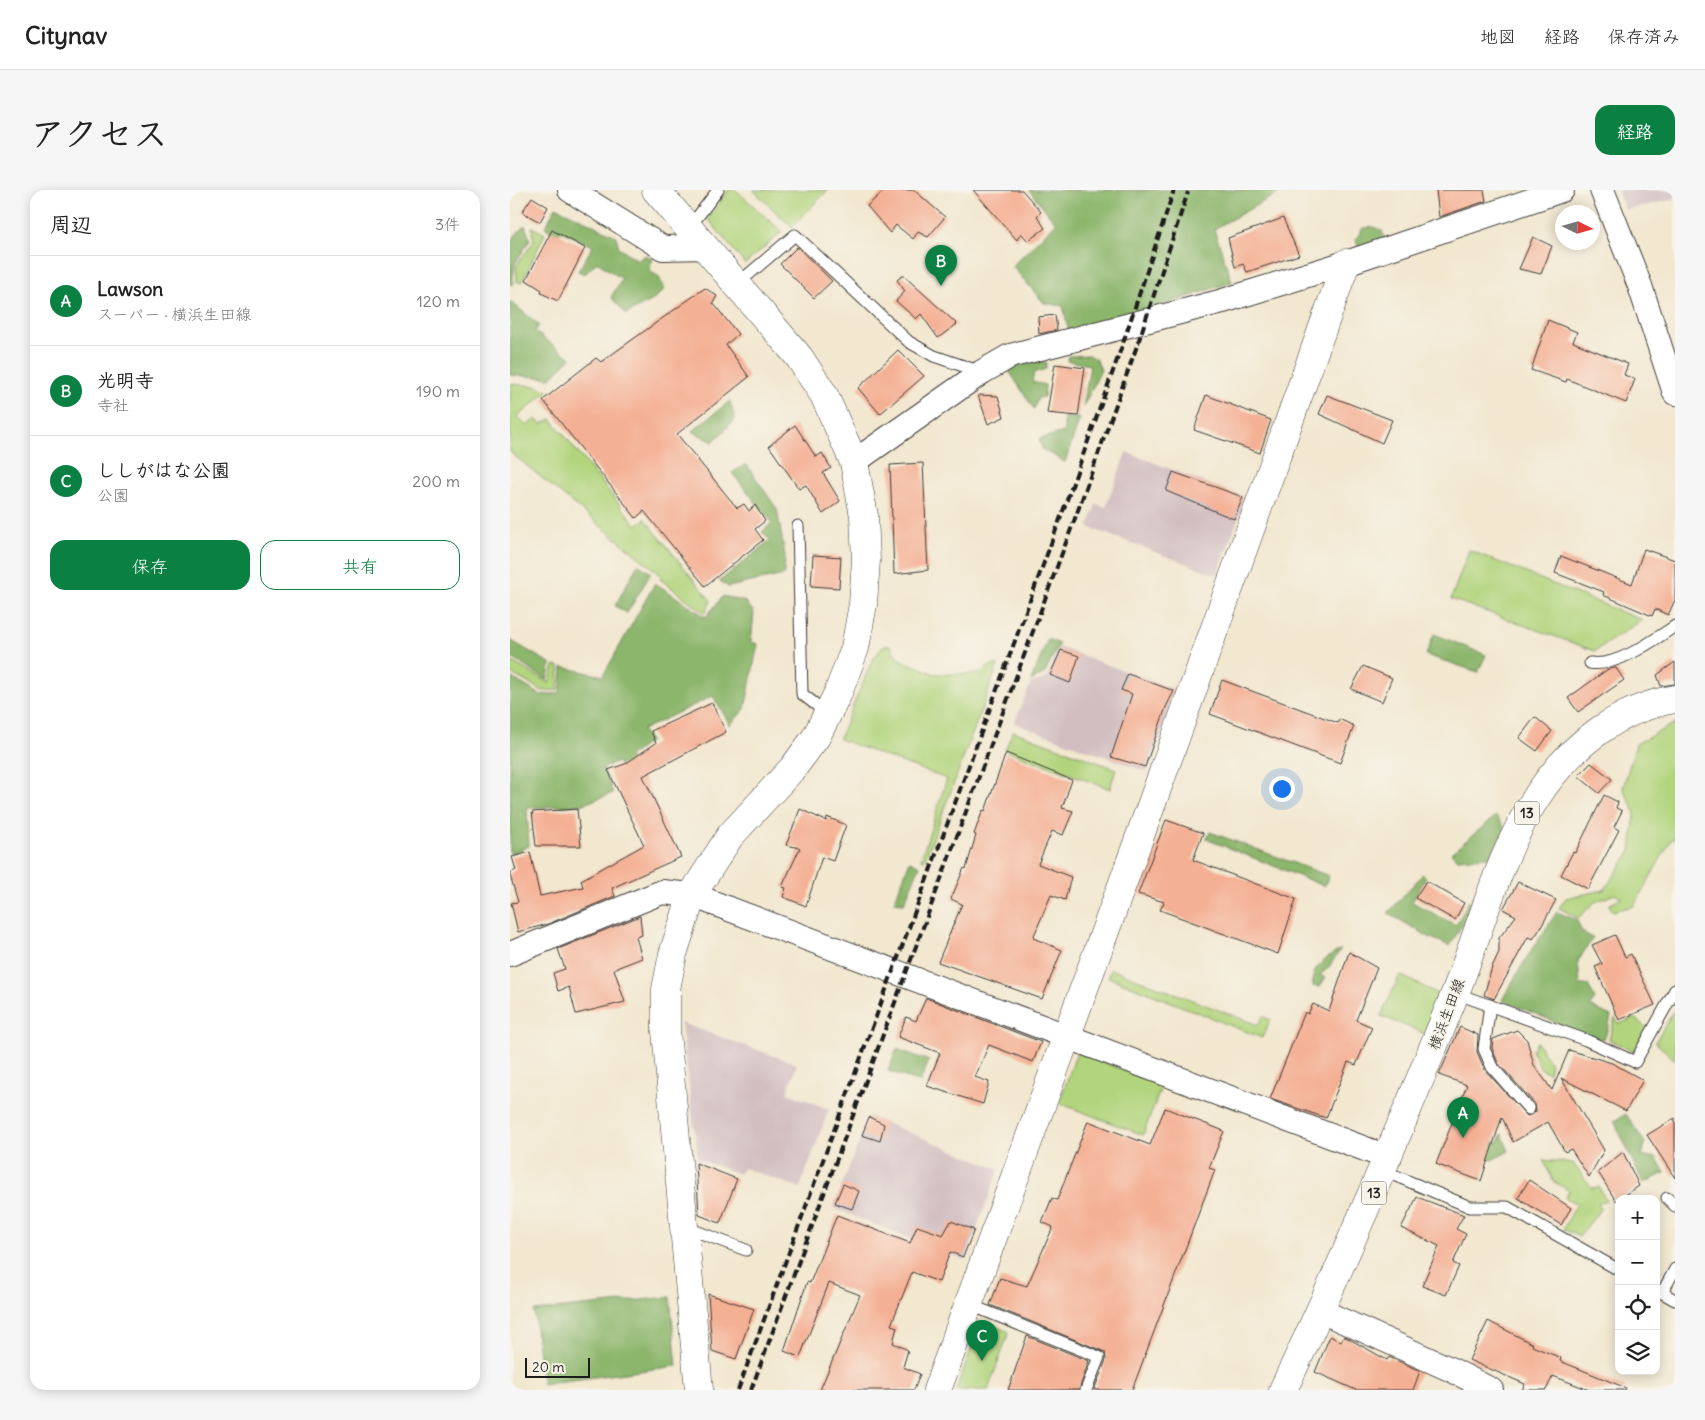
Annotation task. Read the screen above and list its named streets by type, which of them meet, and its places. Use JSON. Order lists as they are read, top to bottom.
{
  "streets": {
    "street": ["13", "横浜生田線"]
  },
  "scale_bar": "20 m",
  "north": "right",
  "page": {
    "header": "Citynav",
    "nav": ["地図", "経路", "保存済み"],
    "title": "アクセス",
    "buttons": [
      "経路",
      ["保存", "共有"]
    ],
    "heading": ["周辺", "3件"],
    "pins": ["B", "A", "C"],
    "list": [
      {
        "mark": "A",
        "name": "Lawson",
        "note": "スーパー · 横浜生田線",
        "value": "120 m"
      },
      {
        "mark": "B",
        "name": "光明寺",
        "note": "寺社",
        "value": "190 m"
      },
      {
        "mark": "C",
        "name": "ししがはな公園",
        "note": "公園",
        "value": "200 m"
      }
    ],
    "map_buttons": ["+", "−"],
    "scale": "20 m"
  }
}
